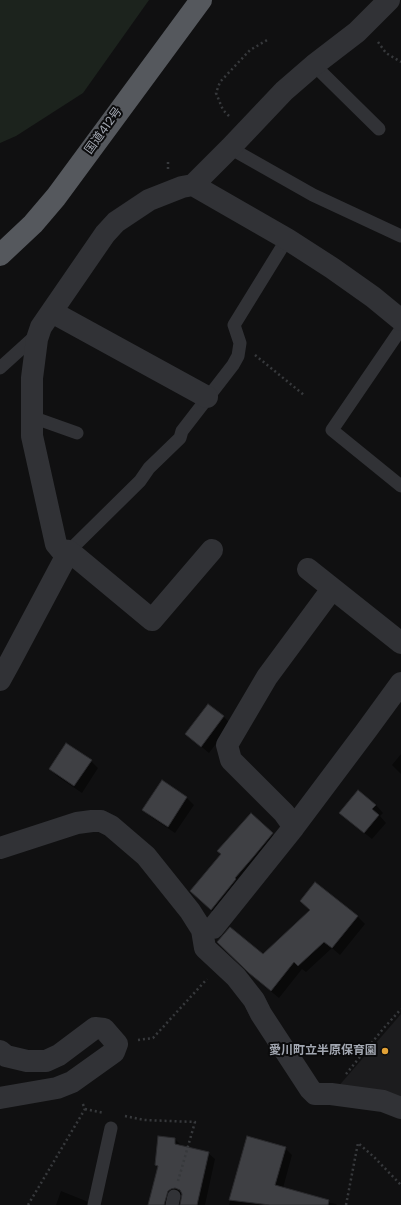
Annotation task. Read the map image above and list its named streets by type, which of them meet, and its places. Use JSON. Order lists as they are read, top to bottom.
{
  "streets": {
    "highway": ["国道412号"]
  },
  "places": ["愛川町立半原保育園"]
}
